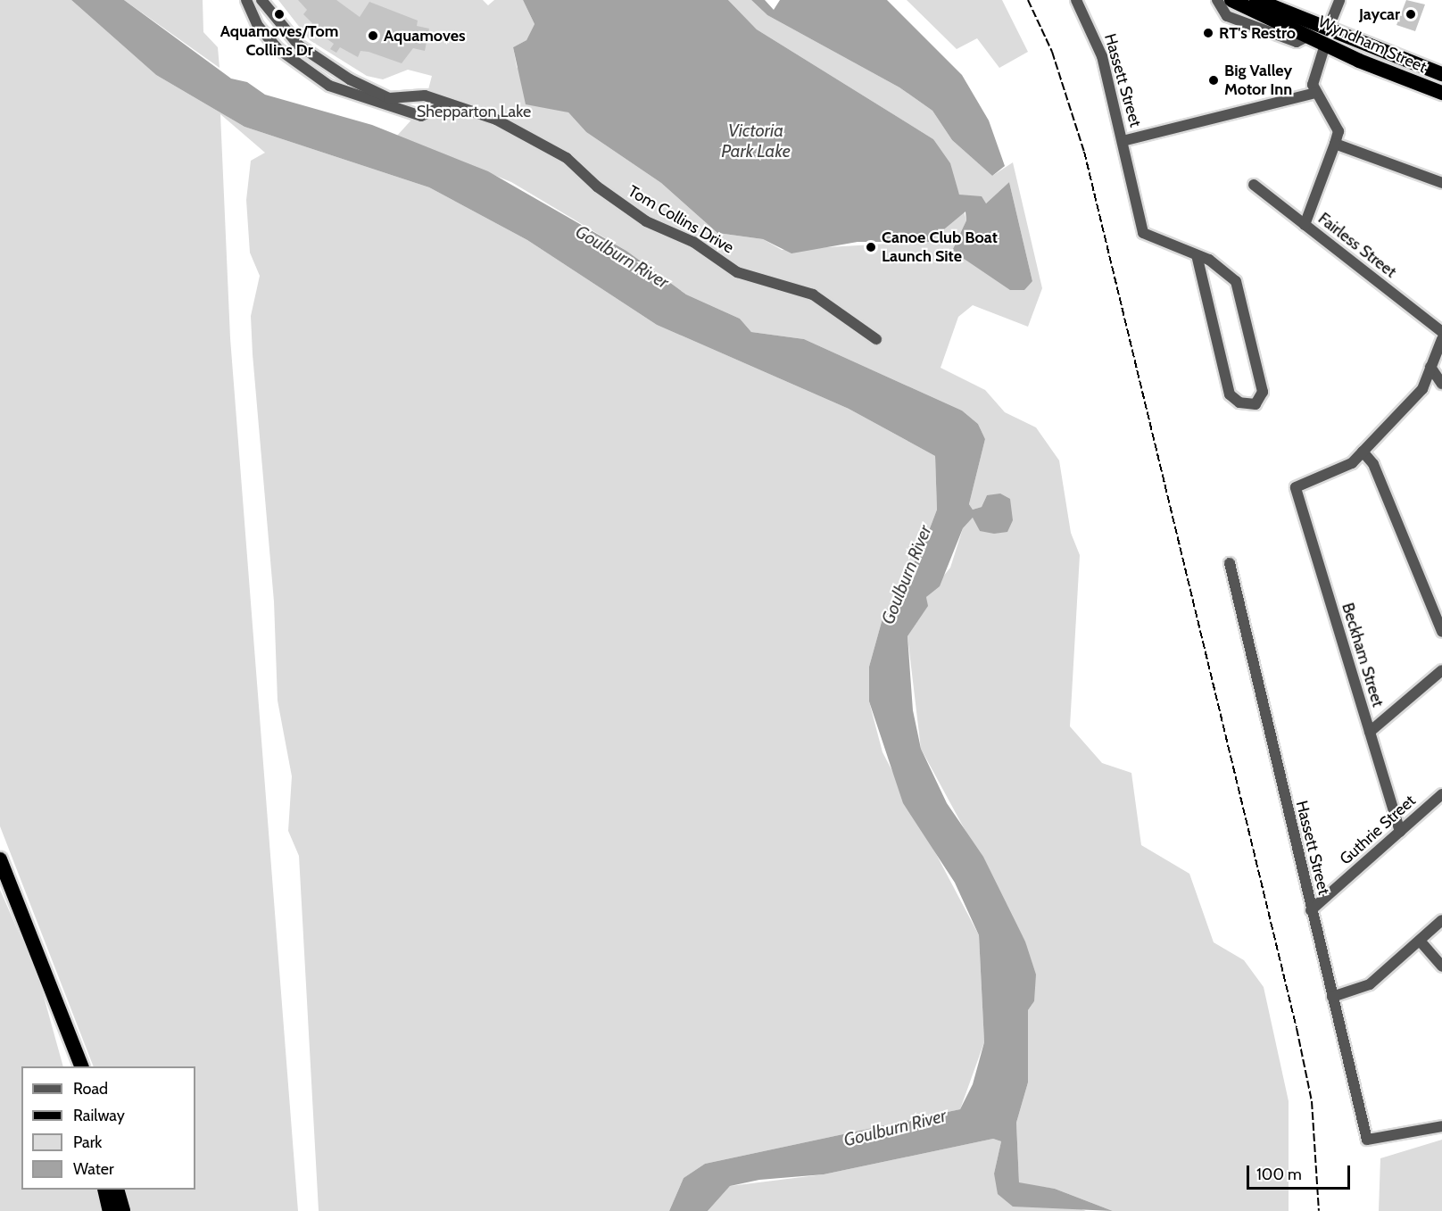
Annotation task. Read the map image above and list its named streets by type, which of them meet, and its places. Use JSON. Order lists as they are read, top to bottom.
{
  "streets": {
    "highway": ["Wyndham Street"],
    "street": [
      "Hassett Street",
      "Tom Collins Drive",
      "Fairless Street",
      "Beckham Street",
      "Guthrie Street"
    ]
  },
  "crossings": [
    ["Hassett Street", "Guthrie Street"],
    ["Beckham Street", "Guthrie Street"]
  ],
  "water": ["Victoria Park Lake", "Goulburn River"],
  "parks": ["Shepparton Lake"],
  "places": [
    "Aquamoves/Tom Collins Dr",
    "Jaycar",
    "RT's Restro",
    "Aquamoves",
    "Big Valley Motor Inn",
    "Canoe Club Boat Launch Site"
  ],
  "legend": [
    "Road",
    "Railway",
    "Park",
    "Water"
  ],
  "scale_bar": "100 m"
}
